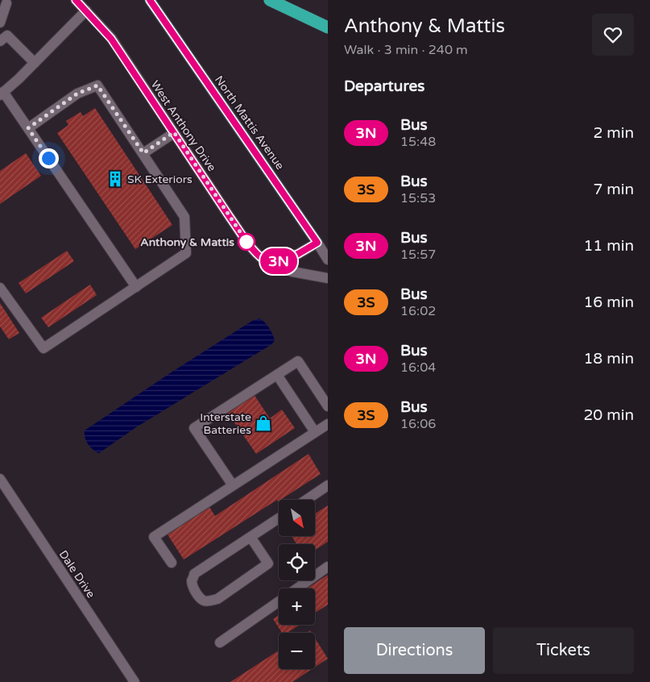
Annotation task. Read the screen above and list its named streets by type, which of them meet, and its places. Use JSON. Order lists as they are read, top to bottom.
{
  "streets": {
    "main road": ["North Mattis Avenue"],
    "street": ["West Anthony Drive", "Dale Drive"]
  },
  "places": {
    "building": ["SK Exteriors"],
    "other": ["Anthony & Mattis"],
    "shop": ["Interstate Batteries"]
  },
  "lines": ["bus line 3N"],
  "north": "bottom right",
  "page": {
    "on_map": "3N",
    "heading": [
      ["Anthony & Mattis", "Walk · 3 min · 240 m"],
      "Departures"
    ],
    "list": [
      {
        "mark": "3N",
        "name": "Bus",
        "note": "15:48",
        "value": "2 min"
      },
      {
        "mark": "3S",
        "name": "Bus",
        "note": "15:53",
        "value": "7 min"
      },
      {
        "mark": "3N",
        "name": "Bus",
        "note": "15:57",
        "value": "11 min"
      },
      {
        "mark": "3S",
        "name": "Bus",
        "note": "16:02",
        "value": "16 min"
      },
      {
        "mark": "3N",
        "name": "Bus",
        "note": "16:04",
        "value": "18 min"
      },
      {
        "mark": "3S",
        "name": "Bus",
        "note": "16:06",
        "value": "20 min"
      }
    ],
    "map_buttons": ["+", "−"],
    "buttons": ["Directions", "Tickets"]
  }
}
